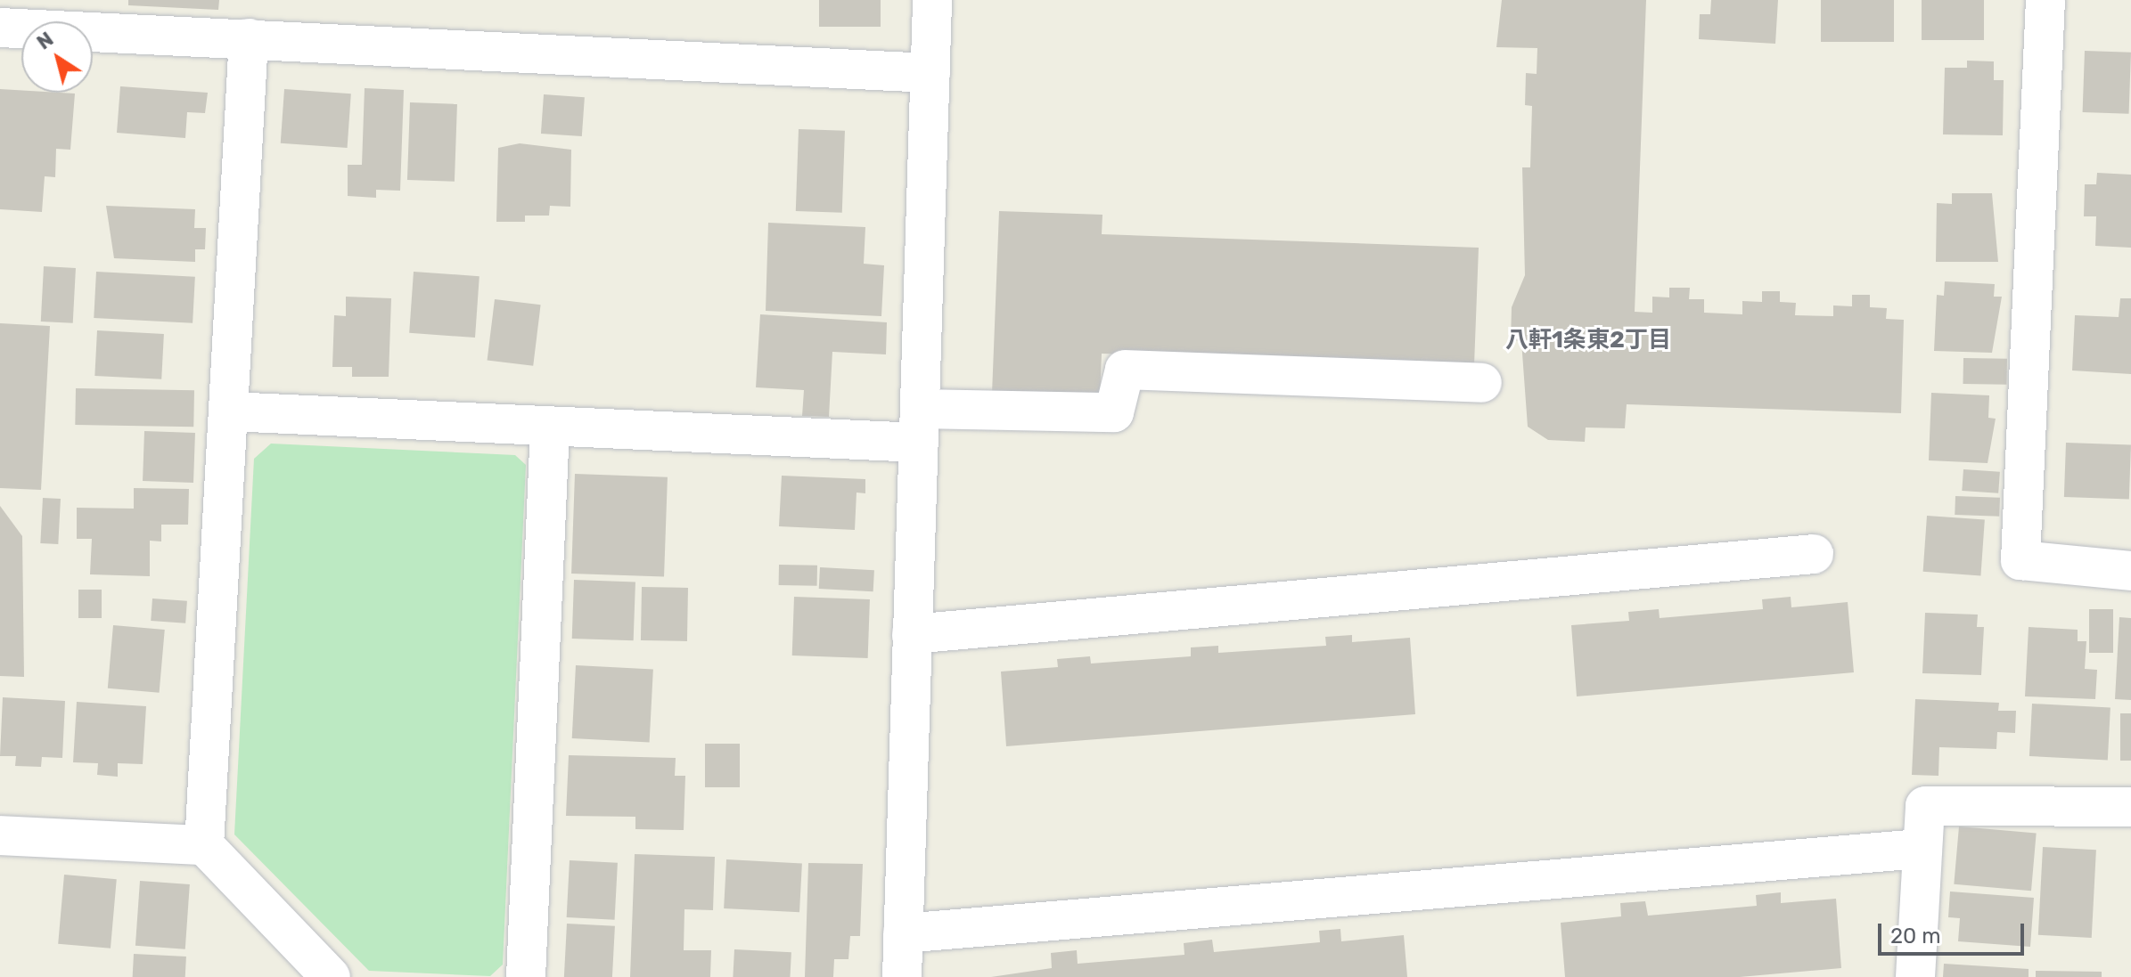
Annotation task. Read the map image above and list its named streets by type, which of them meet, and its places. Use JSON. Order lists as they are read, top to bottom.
{
  "districts": ["八軒1条東2丁目"],
  "scale_bar": "20 m",
  "north": "top left"
}
